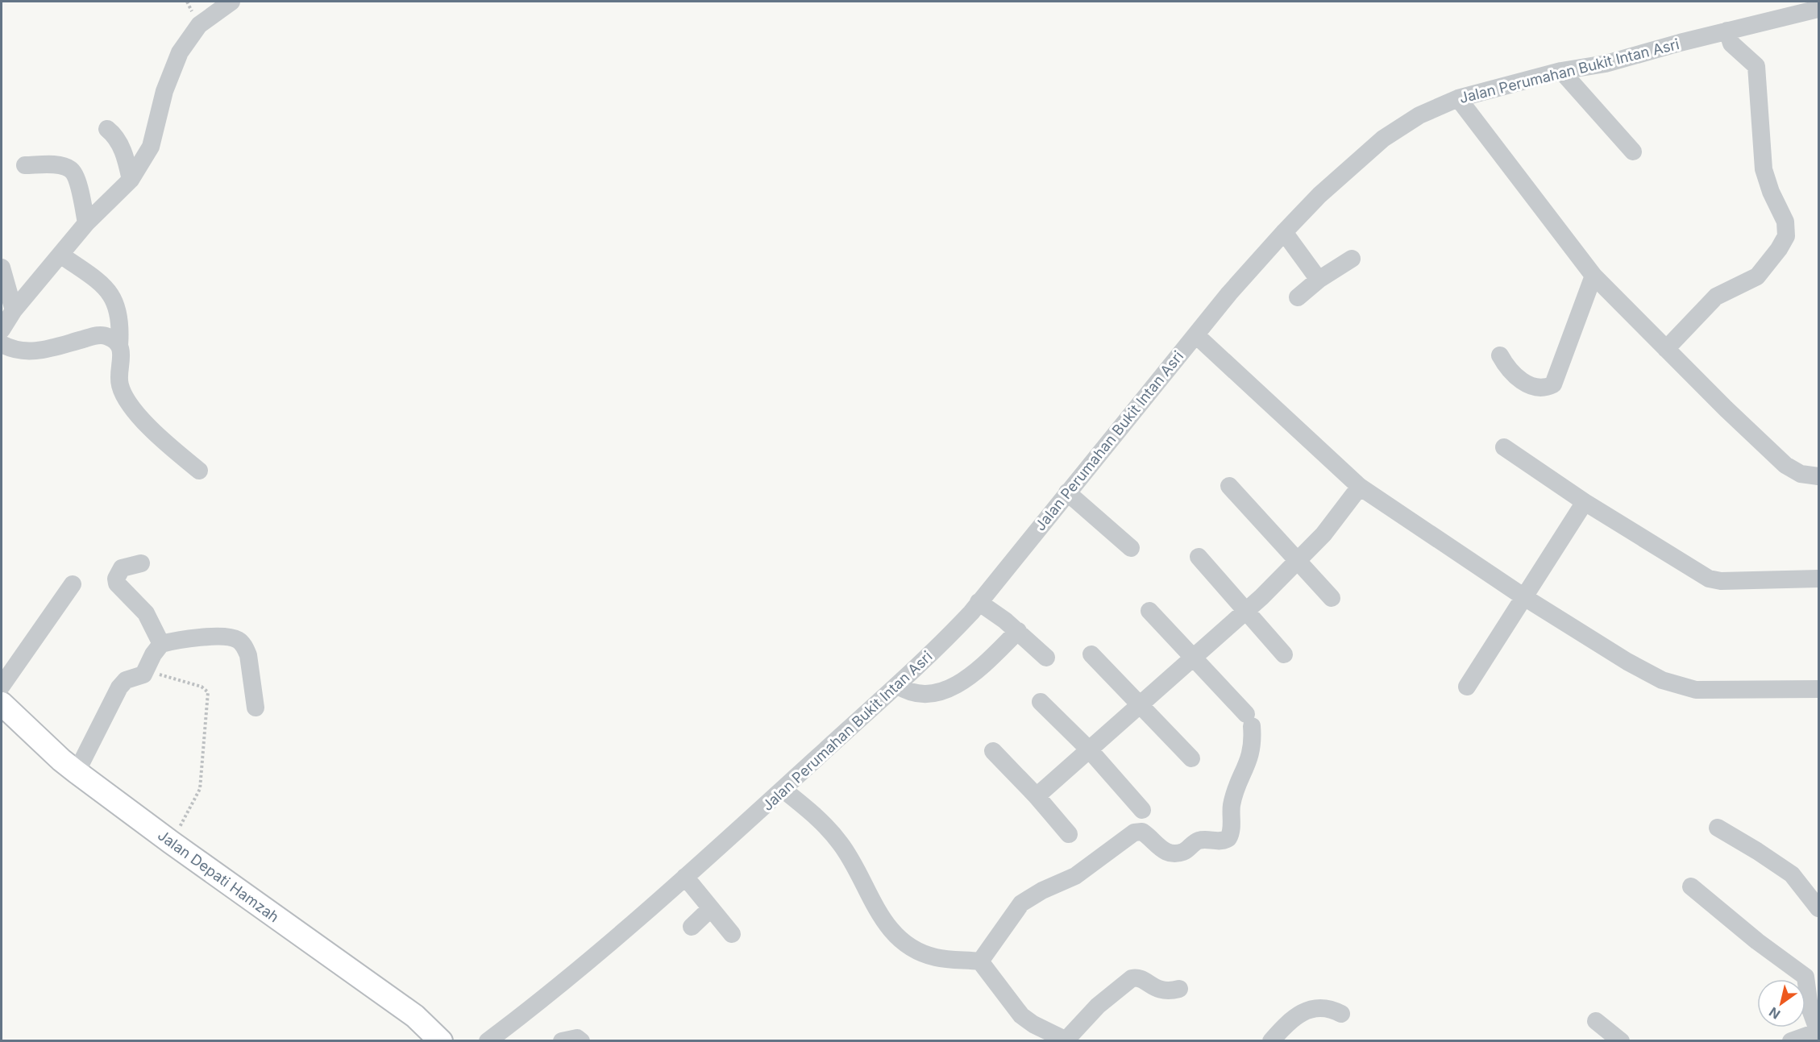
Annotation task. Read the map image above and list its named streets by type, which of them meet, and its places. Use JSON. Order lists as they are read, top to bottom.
{
  "streets": {
    "main road": ["Jalan Depati Hamzah"],
    "street": ["Jalan Perumahan Bukit Intan Asri"]
  },
  "north": "bottom left"
}
